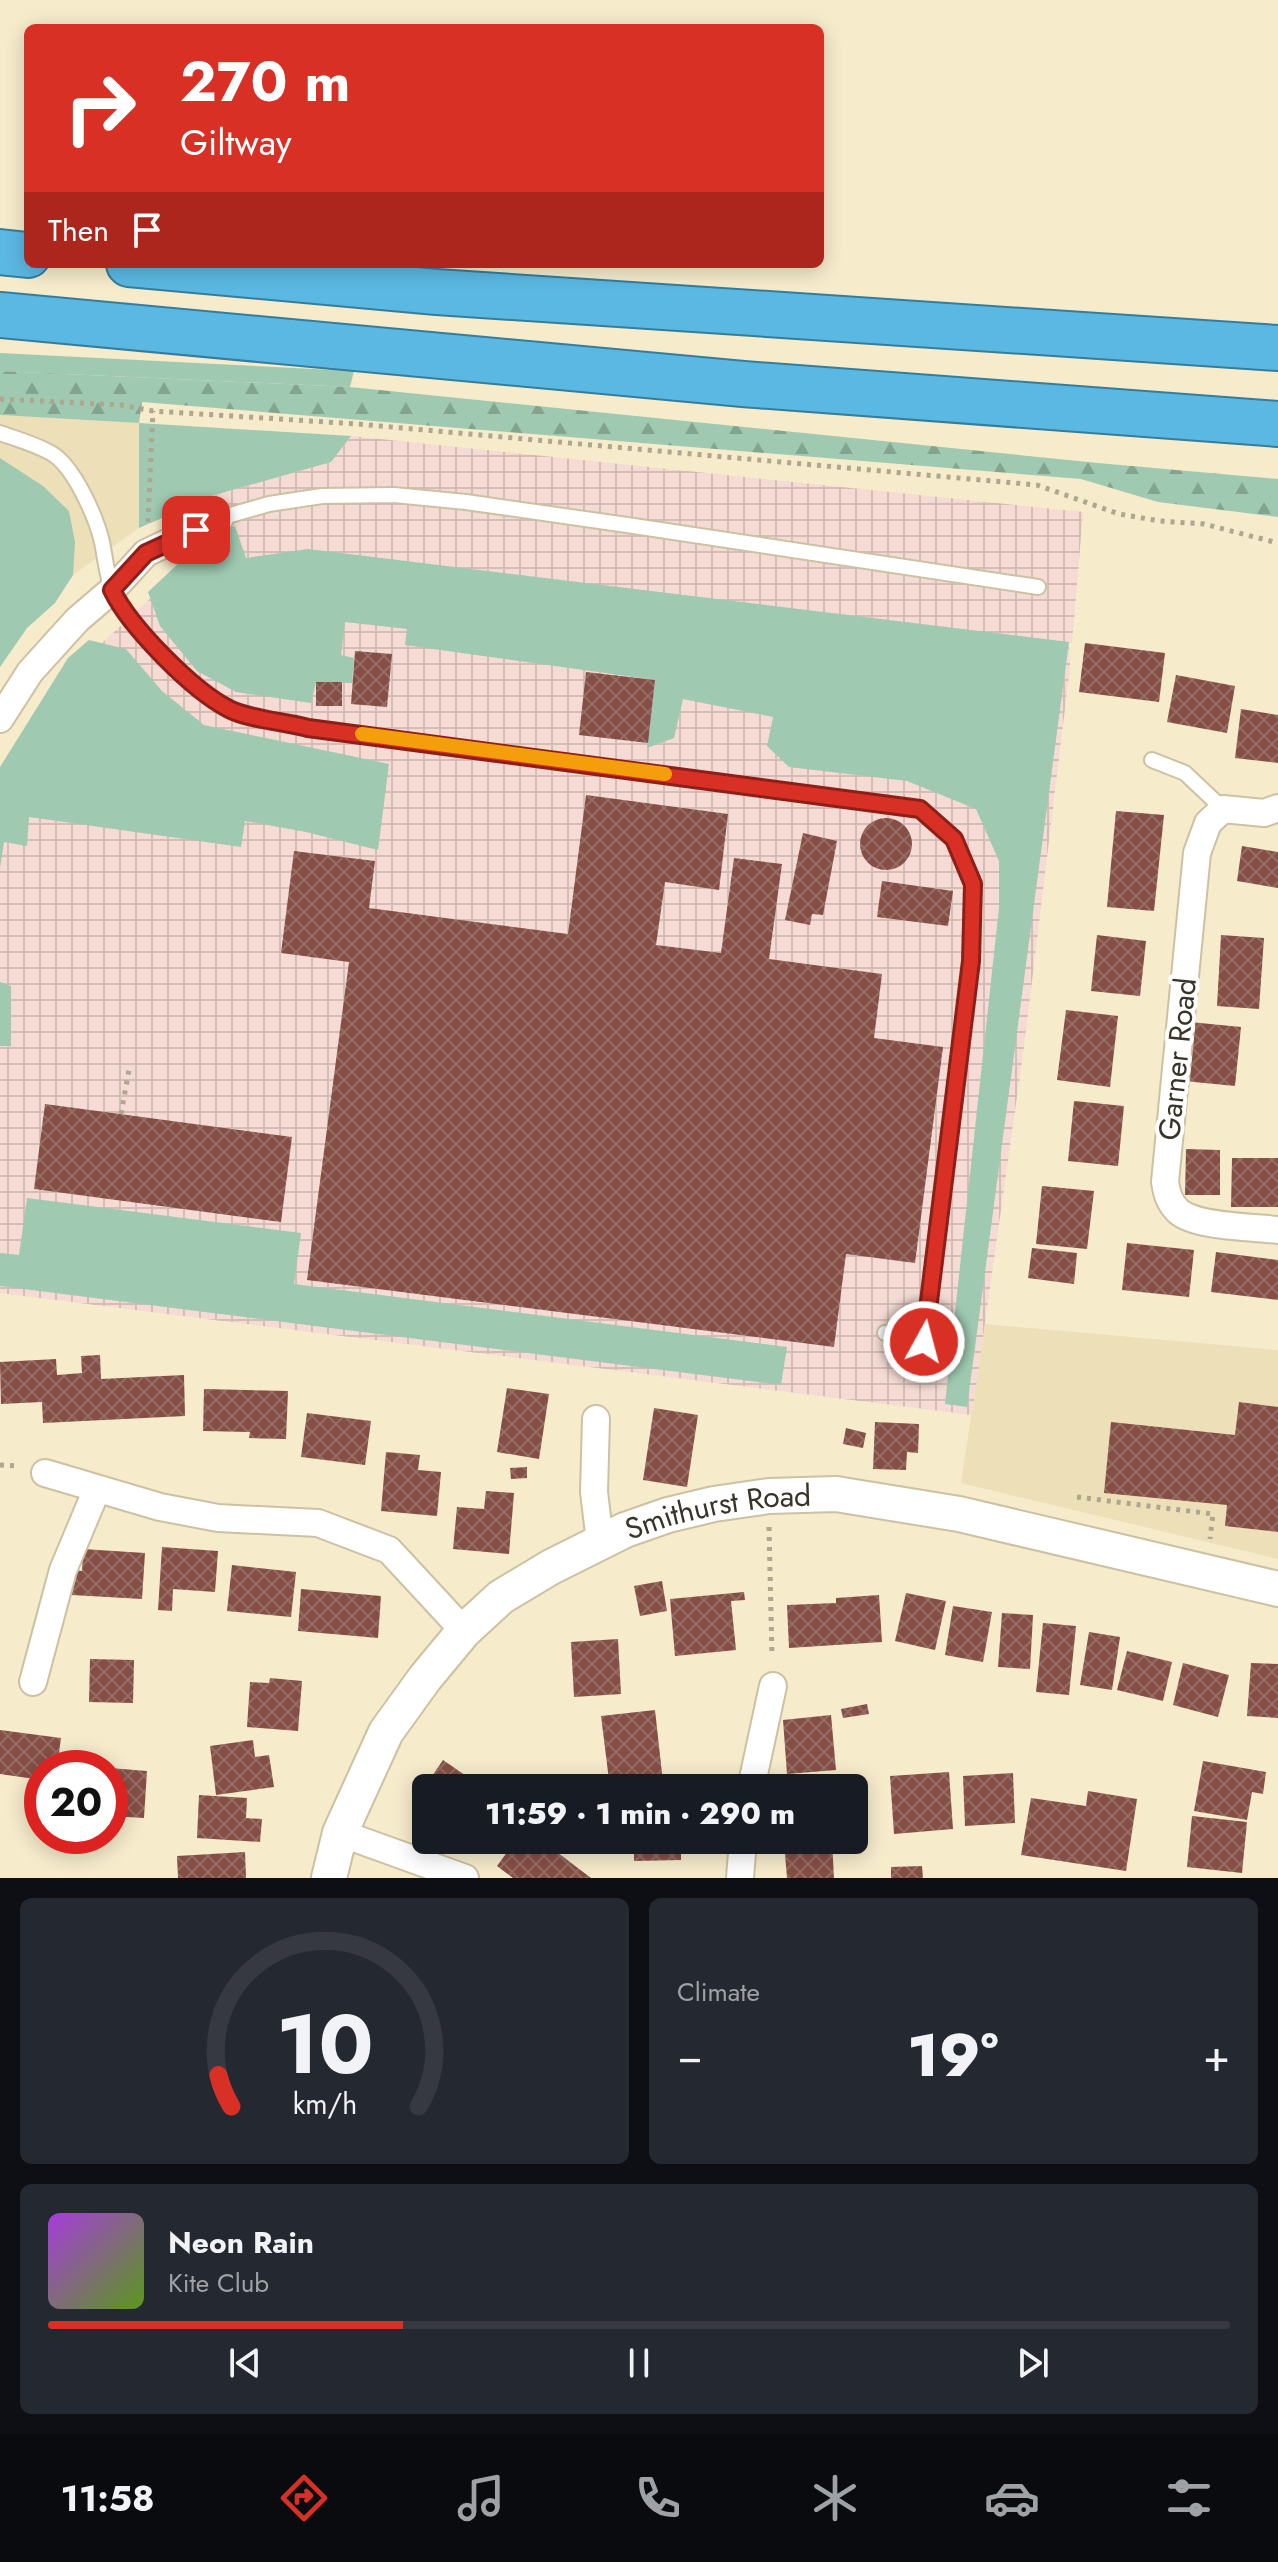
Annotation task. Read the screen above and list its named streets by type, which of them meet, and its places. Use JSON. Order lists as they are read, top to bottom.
{
  "streets": {
    "street": ["Garner Road", "Smithurst Road"]
  },
  "page": {
    "turn": ["270 m", "Giltway"],
    "then": "Then",
    "limit": "20",
    "trip": "11:59 · 1 min · 290 m",
    "tile": "Climate",
    "heat": ["−", "19°", "+"],
    "song": ["Neon Rain", "Kite Club"],
    "tabs": "11:58",
    "gauge": ["10", "km/h"]
  }
}
